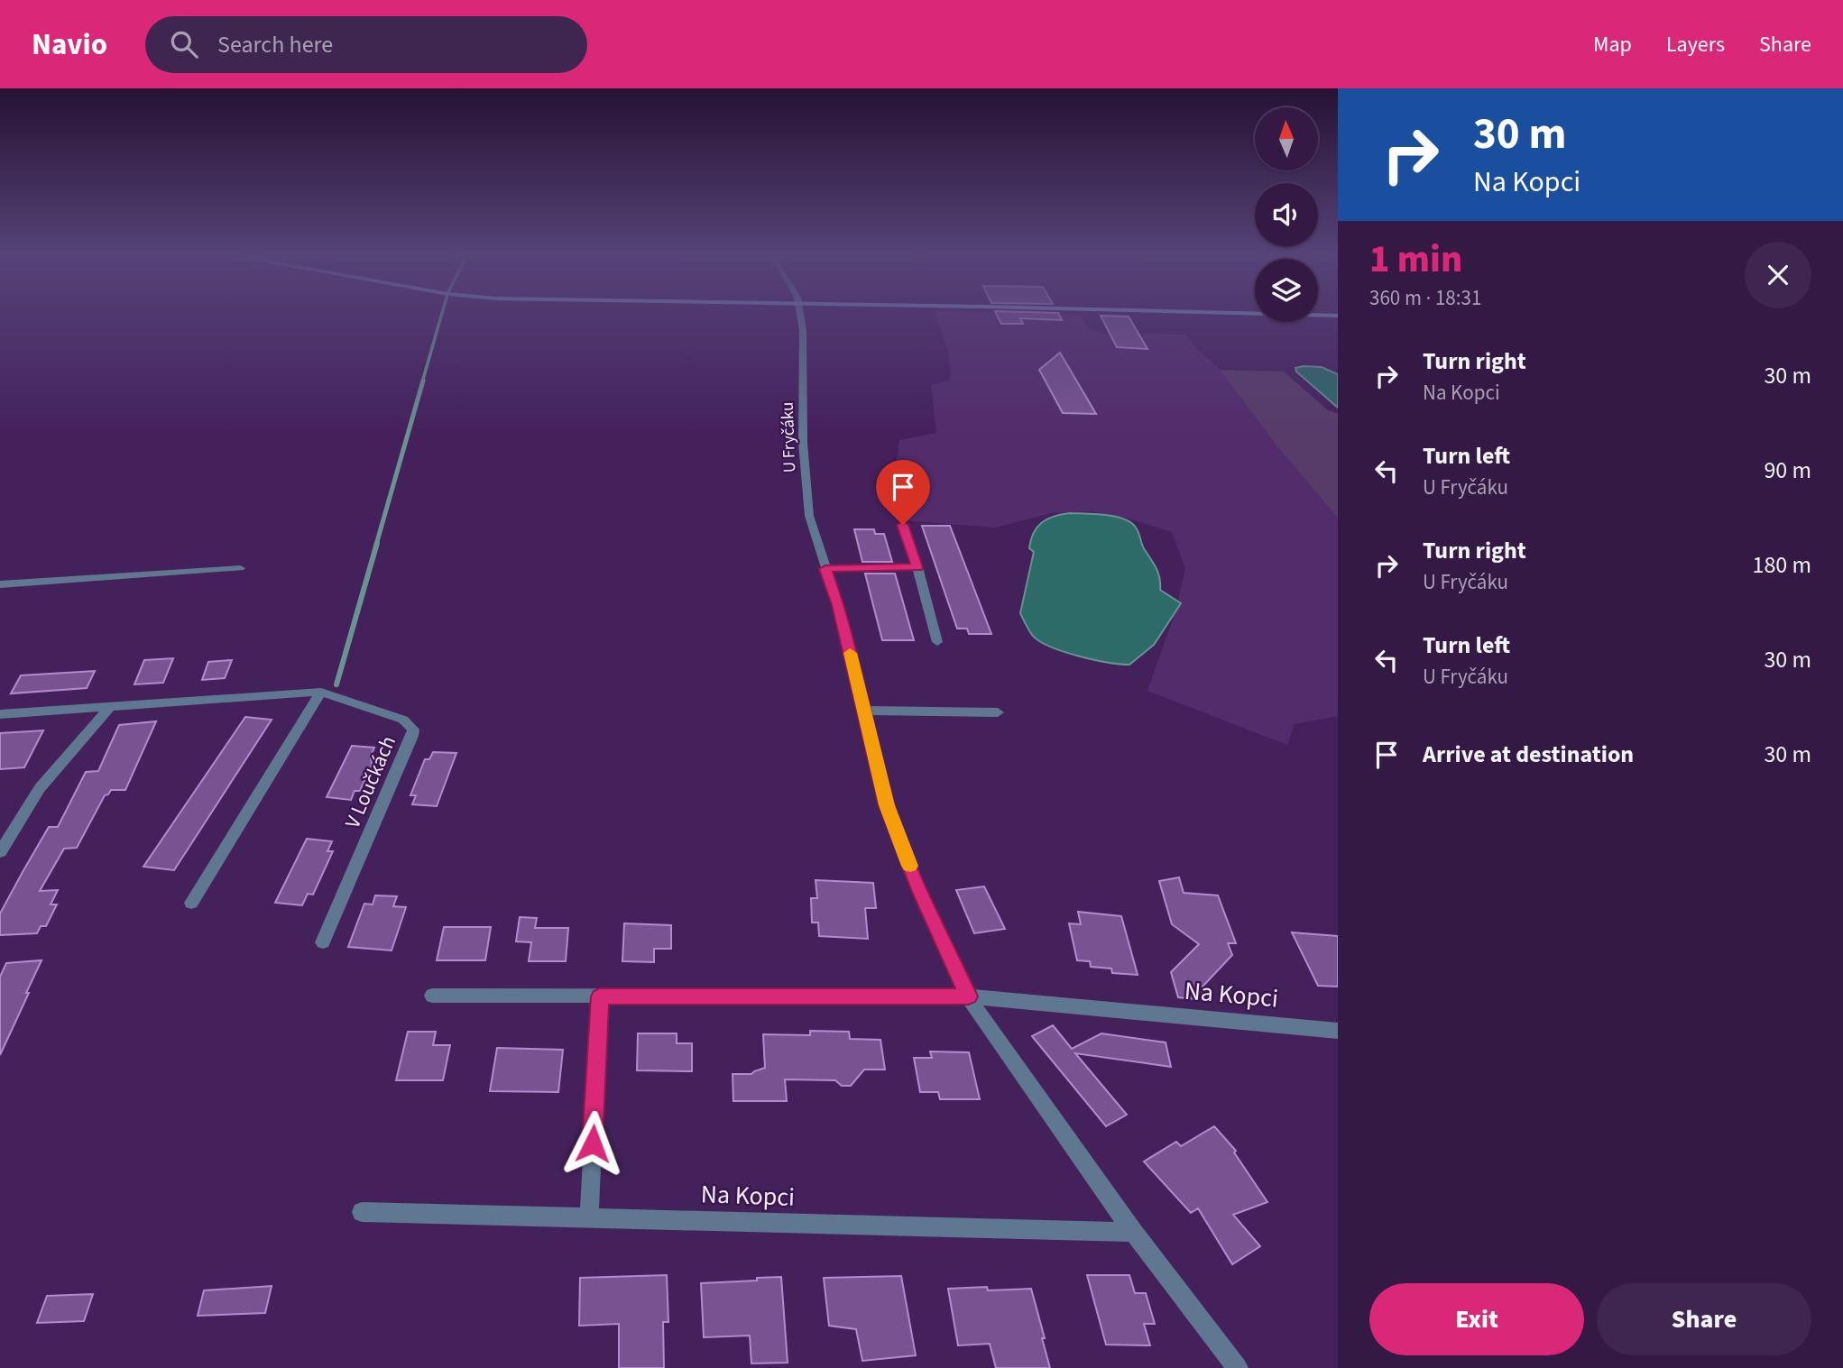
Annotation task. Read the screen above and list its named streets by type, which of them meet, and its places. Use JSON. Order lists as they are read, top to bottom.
{
  "streets": {
    "street": ["U Fryčáku", "V Loučkách", "Na Kopci"]
  },
  "crossings": [
    ["U Fryčáku", "Na Kopci"]
  ],
  "north": "top",
  "page": {
    "header": "Navio",
    "search": "Search here",
    "nav": ["Map", "Layers", "Share"],
    "turn": ["30 m", "Na Kopci"],
    "heading": ["1 min", "360 m · 18:31"],
    "list": [
      {
        "name": "Turn right",
        "note": "Na Kopci",
        "value": "30 m"
      },
      {
        "name": "Turn left",
        "note": "U Fryčáku",
        "value": "90 m"
      },
      {
        "name": "Turn right",
        "note": "U Fryčáku",
        "value": "180 m"
      },
      {
        "name": "Turn left",
        "note": "U Fryčáku",
        "value": "30 m"
      },
      {
        "name": "Arrive at destination",
        "value": "30 m"
      }
    ],
    "buttons": ["Exit", "Share"]
  }
}
